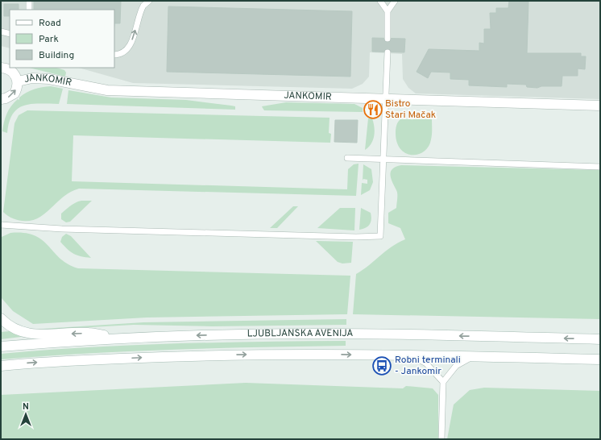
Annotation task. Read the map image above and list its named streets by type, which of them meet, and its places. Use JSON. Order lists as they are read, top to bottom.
{
  "streets": {
    "main road": ["JANKOMIR", "LJUBLJANSKA AVENIJA"]
  },
  "places": {
    "restaurant": ["Bistro Stari Mačak"],
    "bus stop": ["Robni terminali - Jankomir"]
  },
  "legend": ["Road", "Park", "Building"],
  "north": "top"
}
